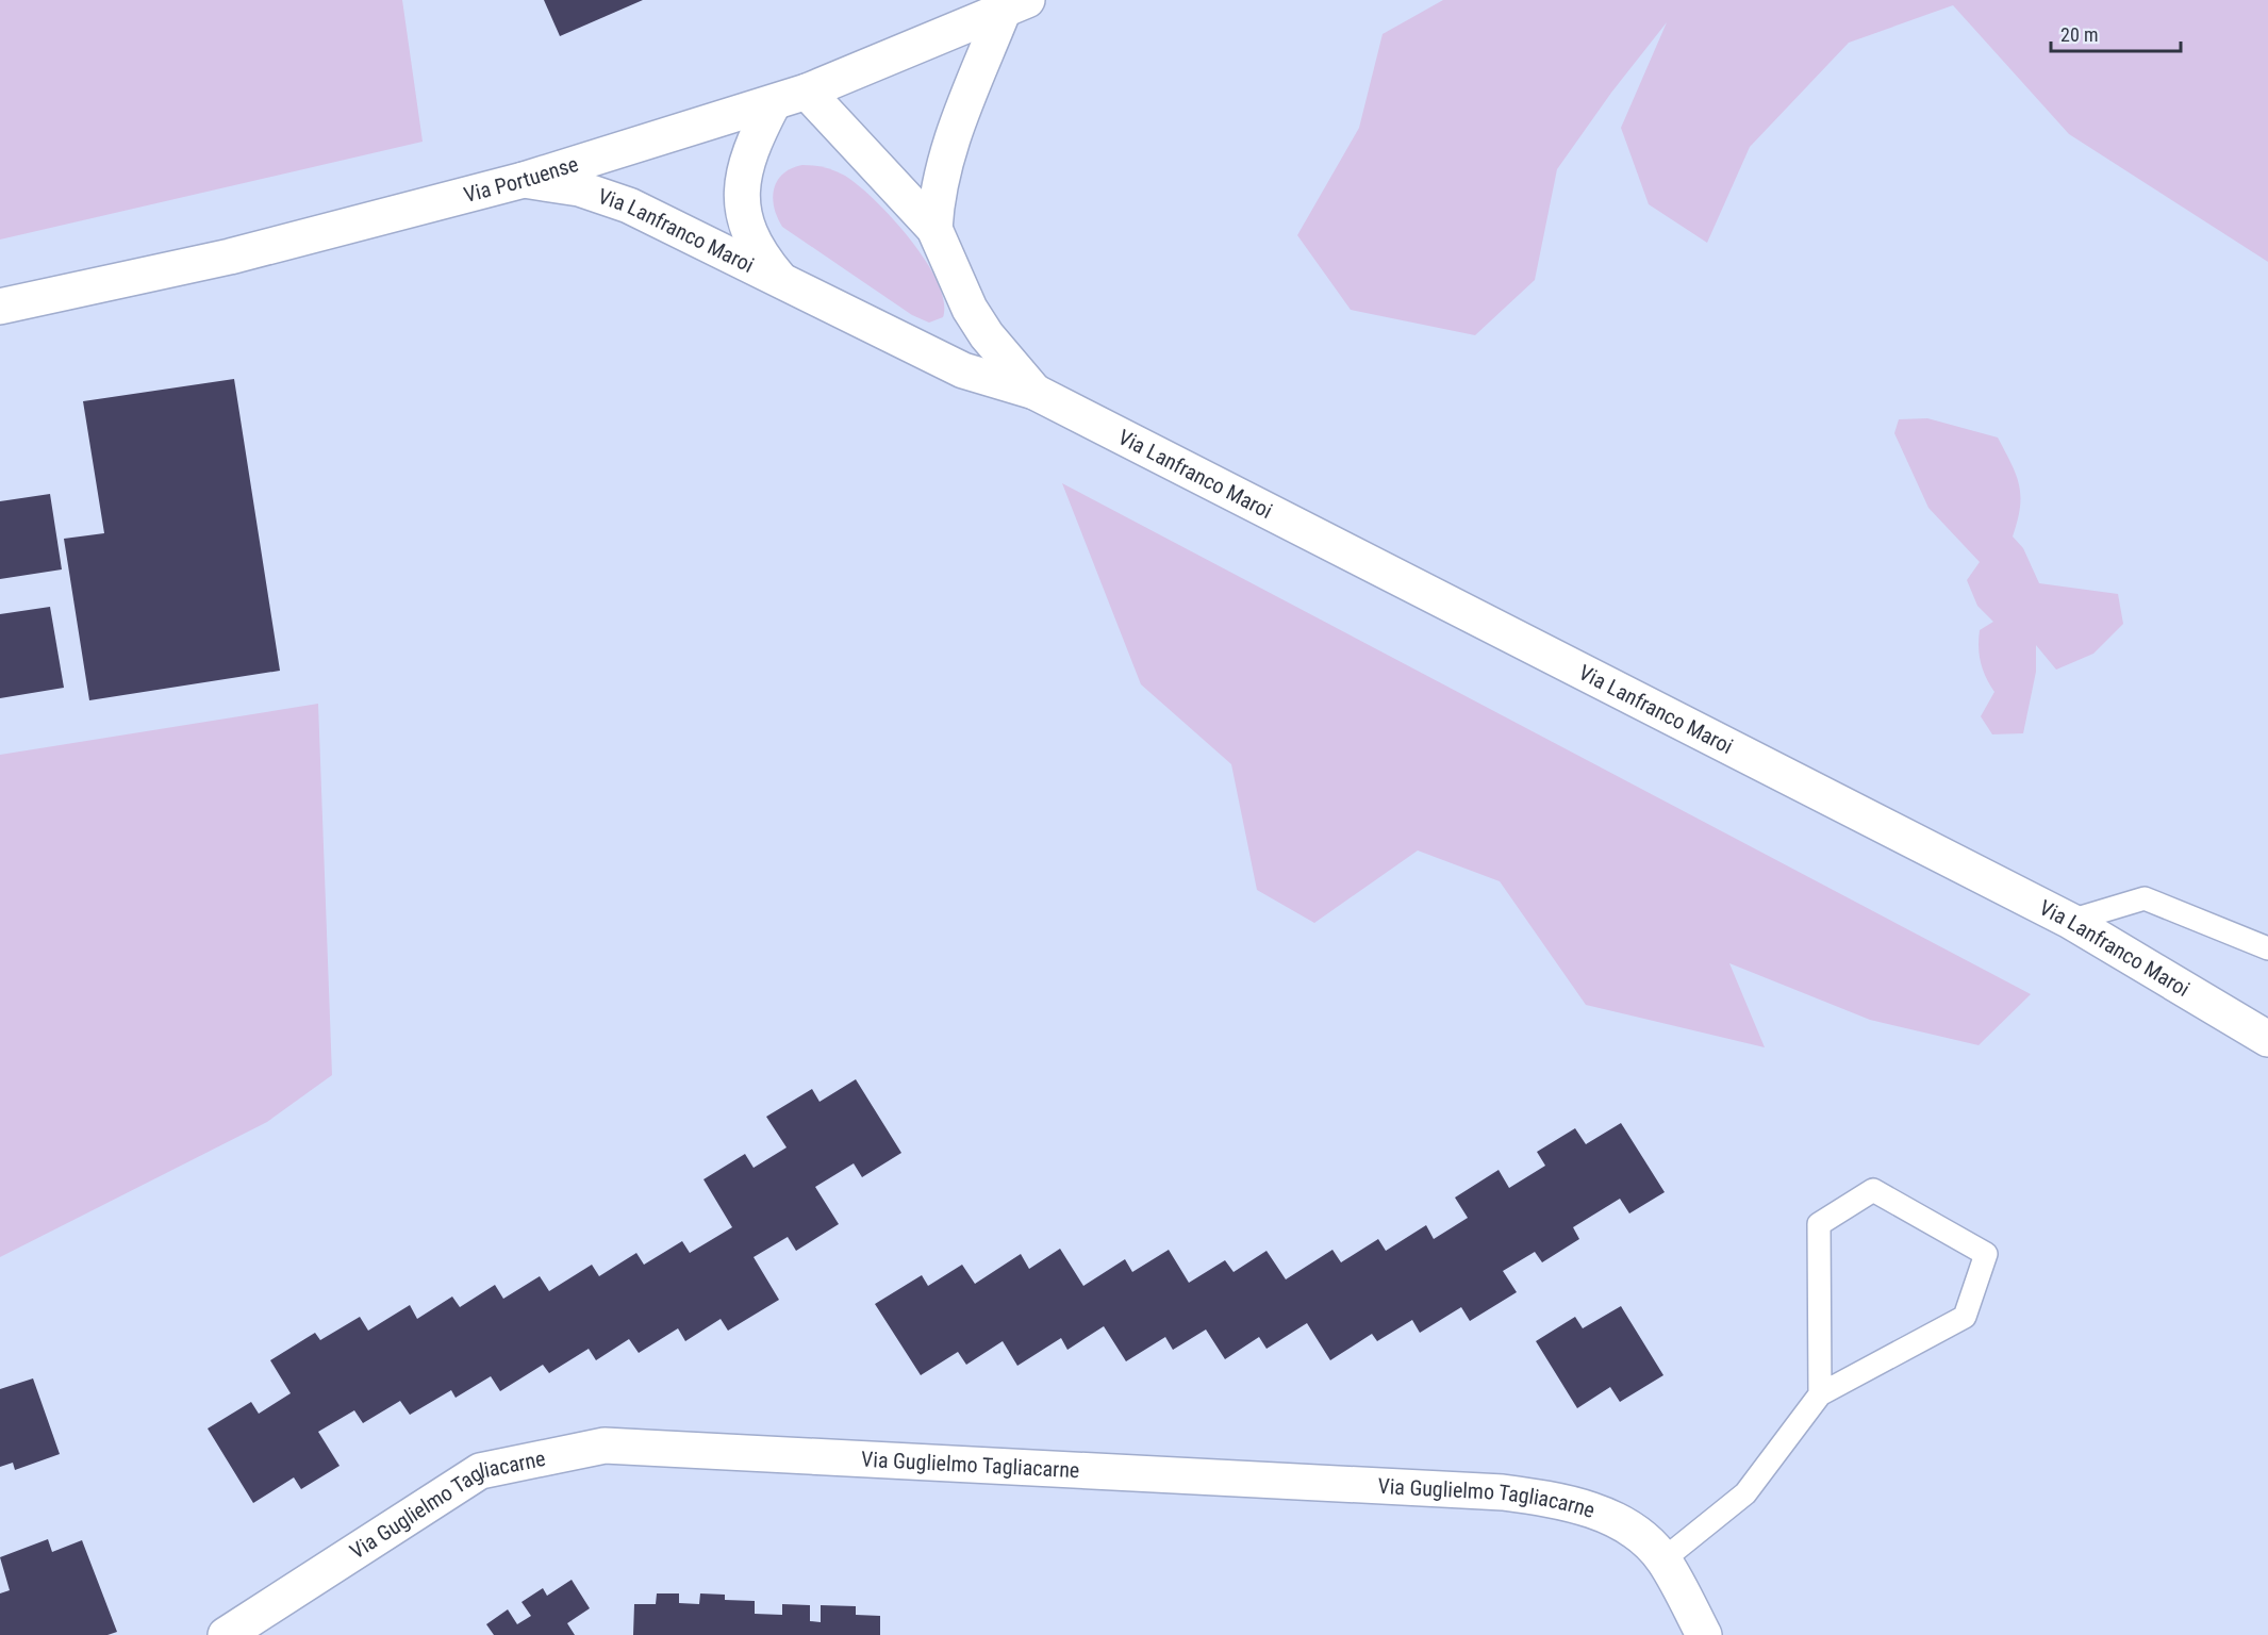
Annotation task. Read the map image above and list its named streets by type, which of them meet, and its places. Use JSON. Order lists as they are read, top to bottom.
{
  "streets": {
    "street": ["Via Portuense", "Via Lanfranco Maroi", "Via Guglielmo Tagliacarne"]
  },
  "crossings": [
    ["Via Portuense", "Via Lanfranco Maroi"]
  ],
  "scale_bar": "20 m"
}
